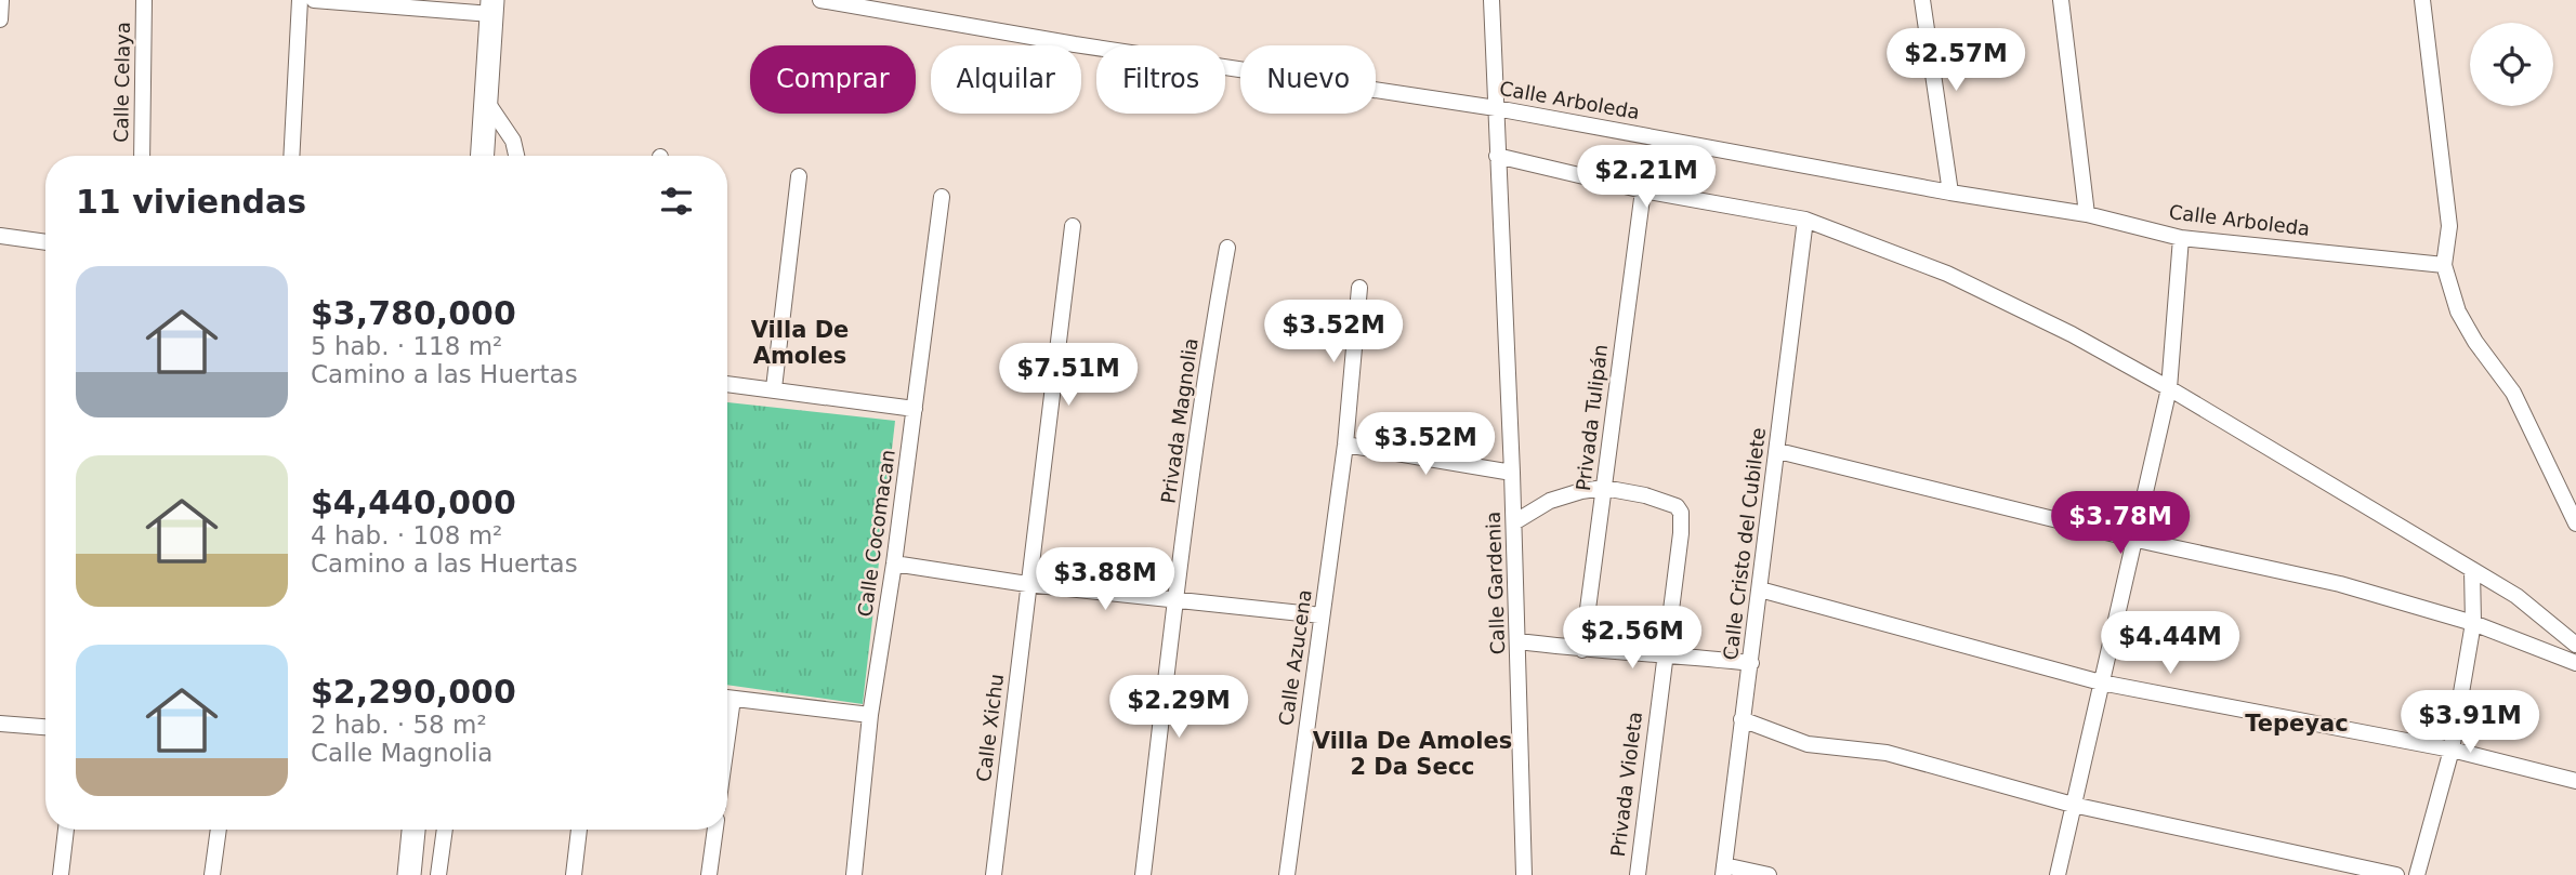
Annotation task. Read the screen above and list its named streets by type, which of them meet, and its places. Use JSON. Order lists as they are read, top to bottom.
{
  "streets": {
    "street": [
      "Calle Celaya",
      "Calle Arboleda",
      "Privada Tulipán",
      "Privada Magnolia",
      "Calle Cocomacan",
      "Calle Cristo del Cubilete",
      "Calle Gardenia",
      "Calle Azucena",
      "Calle Xichu",
      "Privada Violeta"
    ]
  },
  "crossings": [
    ["Calle Arboleda", "Calle Gardenia"],
    ["Privada Tulipán", "Privada Violeta"]
  ],
  "districts": ["Villa De Amoles", "Tepeyac", "Villa De Amoles 2 Da Secc"],
  "page": {
    "price": [
      "$2.57M",
      "$2.21M",
      "$3.52M",
      "$7.51M",
      "$3.52M",
      "$3.78M",
      "$3.88M",
      "$2.56M",
      "$4.44M",
      "$2.29M",
      "$3.91M"
    ],
    "chip": [
      "Comprar",
      "Alquilar",
      "Filtros",
      "Nuevo"
    ],
    "heading": "11 viviendas",
    "list": [
      {
        "name": "$3,780,000",
        "note": "5 hab. · 118 m² · Camino a las Huertas"
      },
      {
        "name": "$4,440,000",
        "note": "4 hab. · 108 m² · Camino a las Huertas"
      },
      {
        "name": "$2,290,000",
        "note": "2 hab. · 58 m² · Calle Magnolia"
      }
    ]
  }
}
